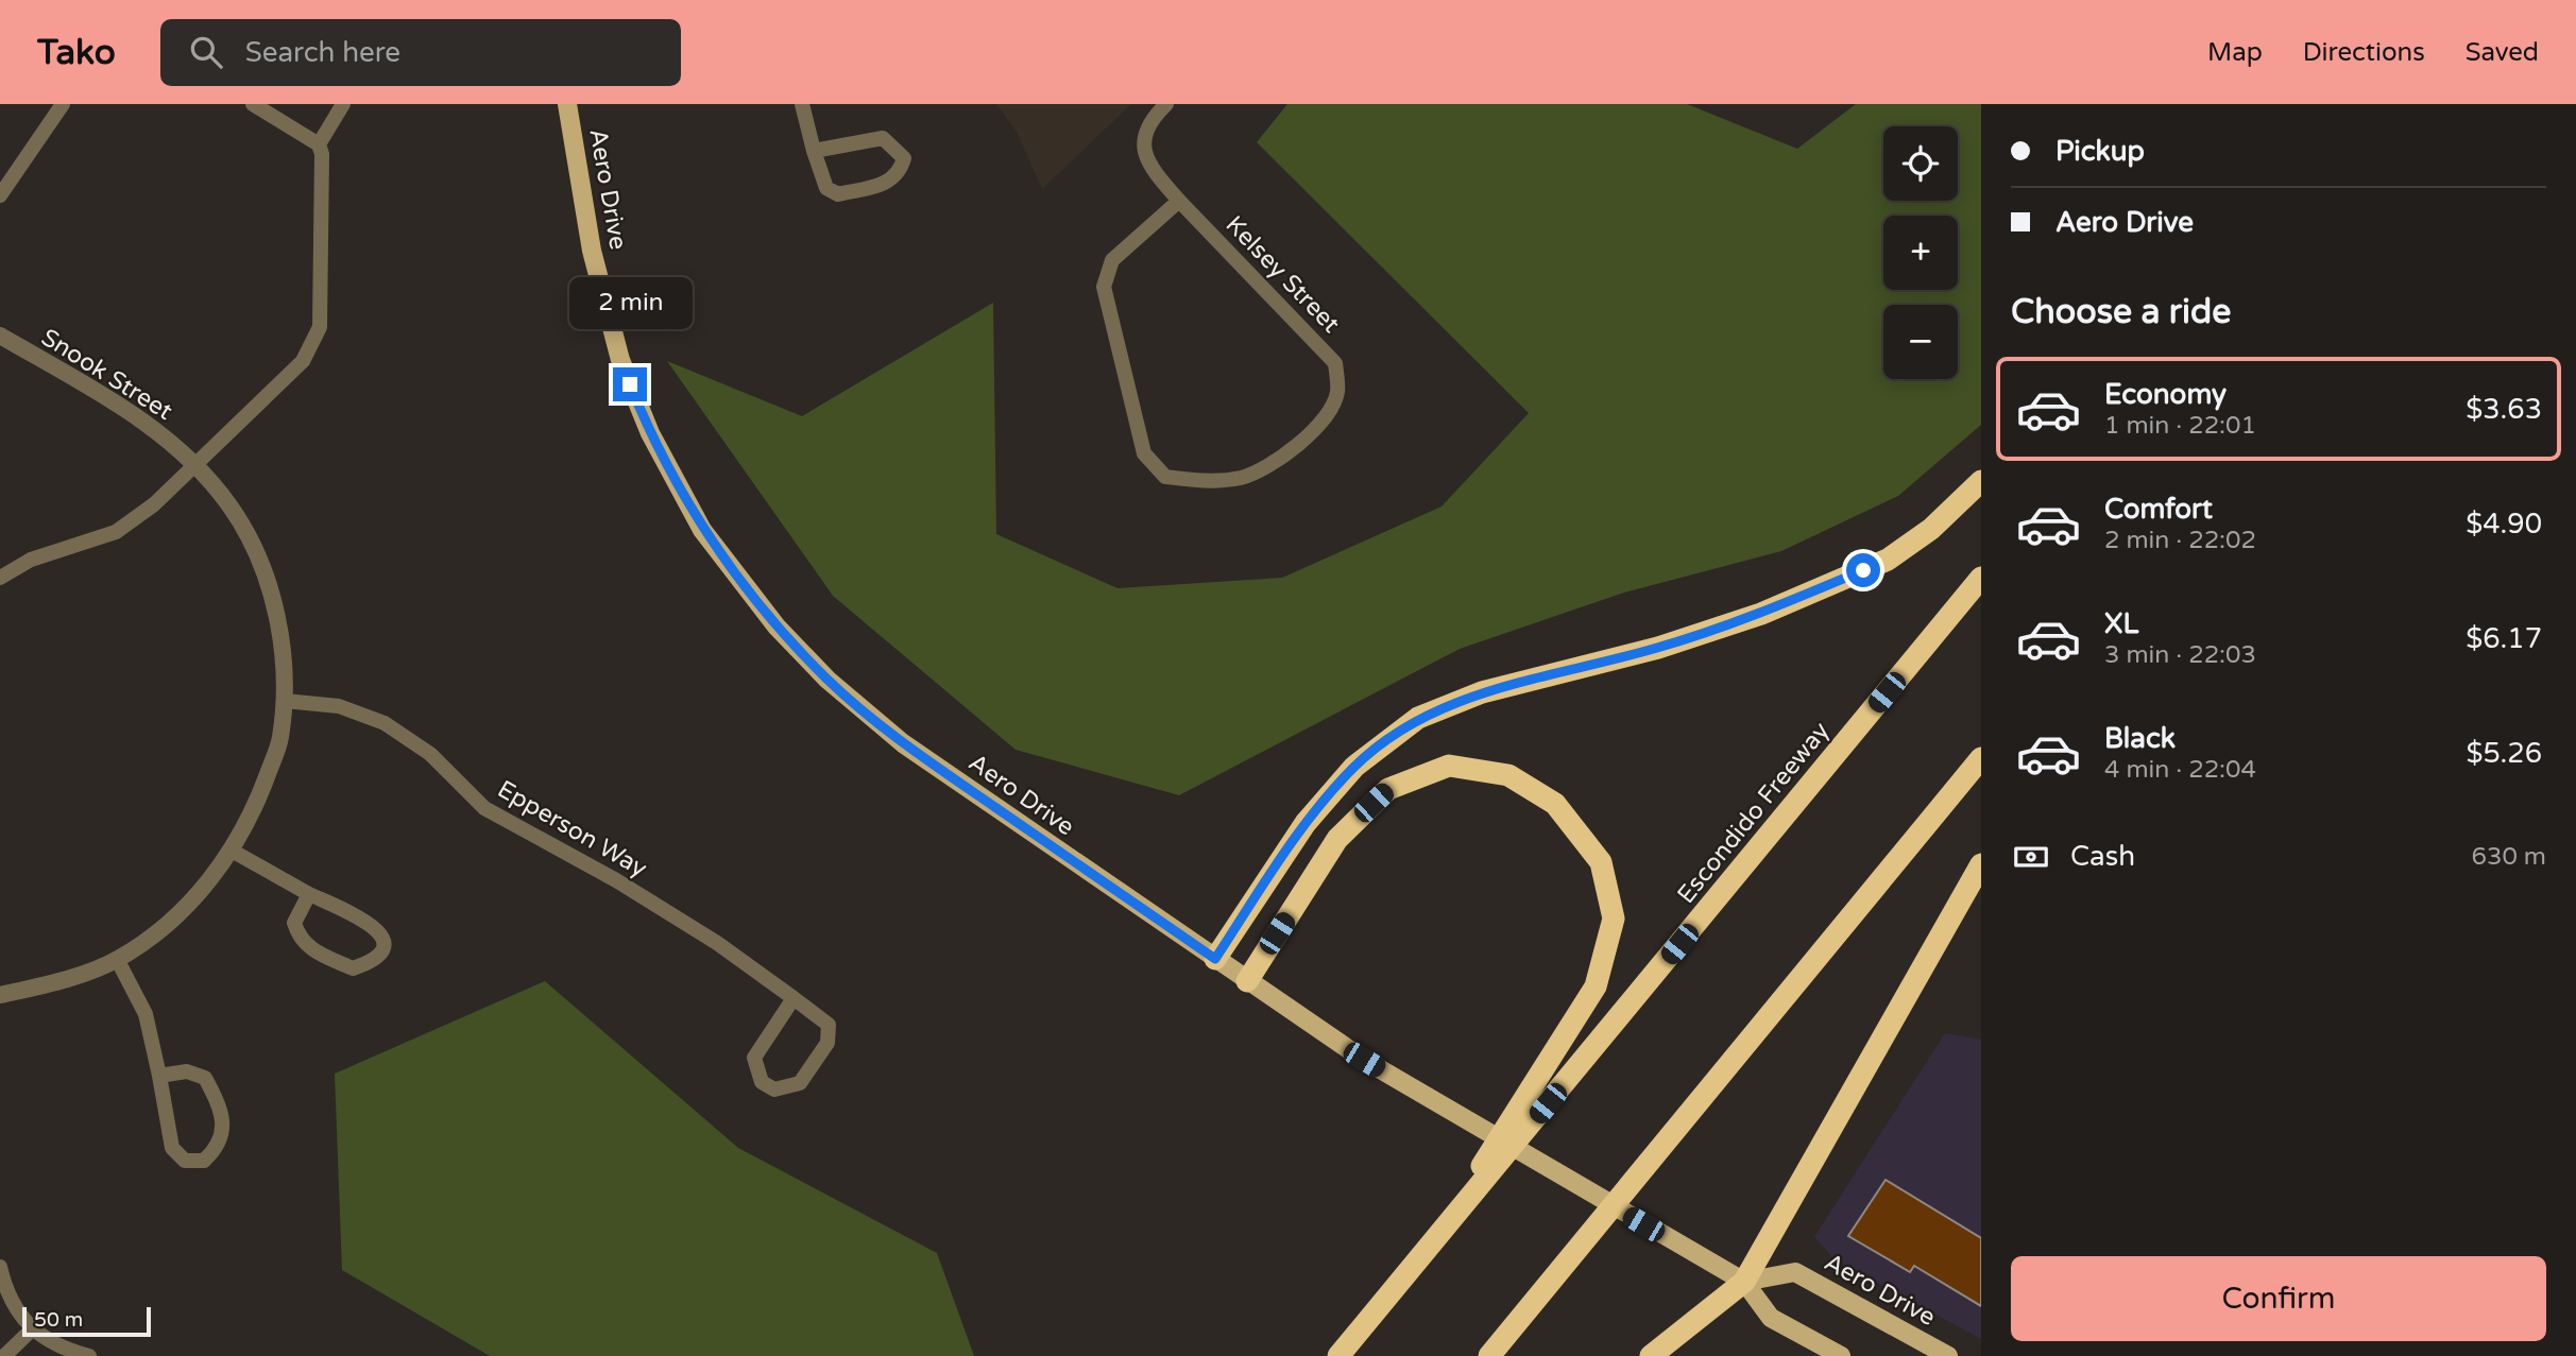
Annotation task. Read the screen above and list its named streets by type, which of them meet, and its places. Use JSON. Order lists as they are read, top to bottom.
{
  "streets": {
    "highway": ["Escondido Freeway"],
    "main road": ["Aero Drive"],
    "street": ["Kelsey Street", "Snook Street", "Epperson Way"]
  },
  "crossings": [
    ["Snook Street", "Epperson Way"]
  ],
  "scale_bar": "50 m",
  "page": {
    "header": "Tako",
    "search": "Search here",
    "nav": ["Map", "Directions", "Saved"],
    "banner": ["Pickup", "Aero Drive"],
    "map_buttons": ["+", "−"],
    "heading": "Choose a ride",
    "bubble": "2 min",
    "list": [
      {
        "name": "Economy",
        "note": "1 min · 22:01",
        "value": "$3.63"
      },
      {
        "name": "Comfort",
        "note": "2 min · 22:02",
        "value": "$4.90"
      },
      {
        "name": "XL",
        "note": "3 min · 22:03",
        "value": "$6.17"
      },
      {
        "name": "Black",
        "note": "4 min · 22:04",
        "value": "$5.26"
      }
    ],
    "pay": ["Cash", "630 m"],
    "buttons": "Confirm",
    "scale": "50 m"
  }
}
